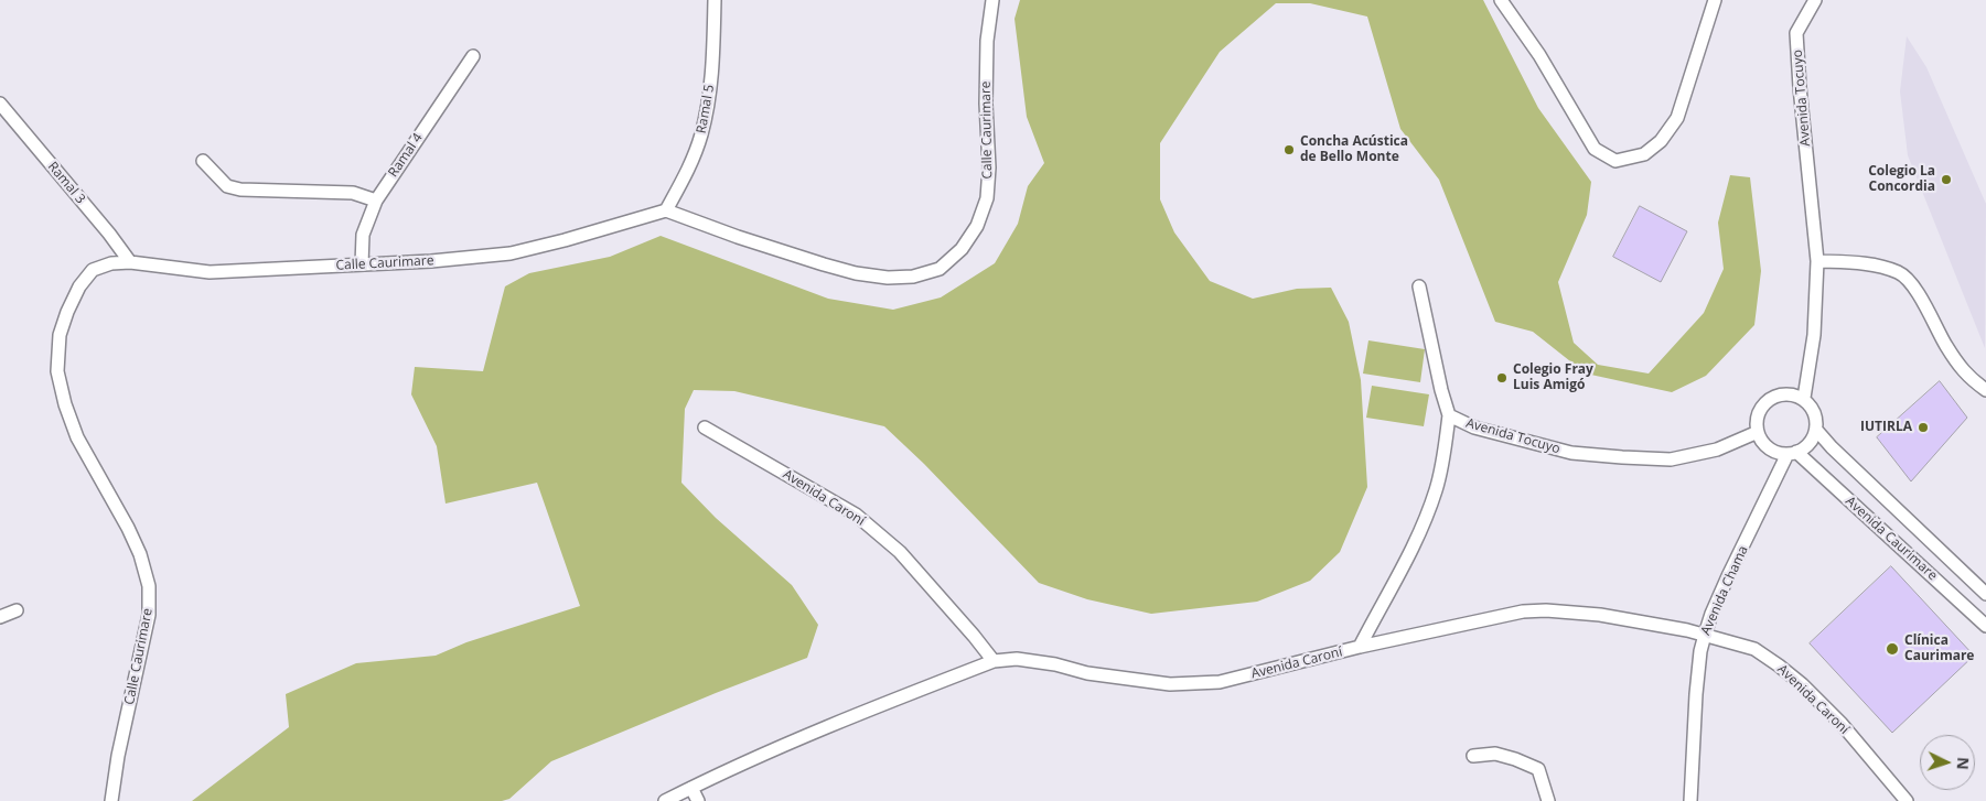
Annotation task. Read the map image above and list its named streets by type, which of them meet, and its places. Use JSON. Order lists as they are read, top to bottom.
{
  "streets": {
    "street": [
      "Avenida Tocuyo",
      "Ramal 5",
      "Calle Caurimare",
      "Ramal 4",
      "Ramal 3",
      "Avenida Caroní",
      "Avenida Caurimare",
      "Avenida Chama"
    ]
  },
  "crossings": [
    ["Avenida Tocuyo", "Avenida Caroní"],
    ["Avenida Tocuyo", "Avenida Caurimare"],
    ["Avenida Tocuyo", "Avenida Chama"],
    ["Ramal 5", "Calle Caurimare"],
    ["Calle Caurimare", "Ramal 4"],
    ["Calle Caurimare", "Ramal 3"],
    ["Avenida Caroní", "Avenida Chama"],
    ["Avenida Caurimare", "Avenida Chama"]
  ],
  "places": [
    "Concha Acústica de Bello Monte",
    "Colegio La Concordia",
    "Colegio Fray Luis Amigó",
    "IUTIRLA",
    "Clínica Caurimare"
  ],
  "north": "right"
}
